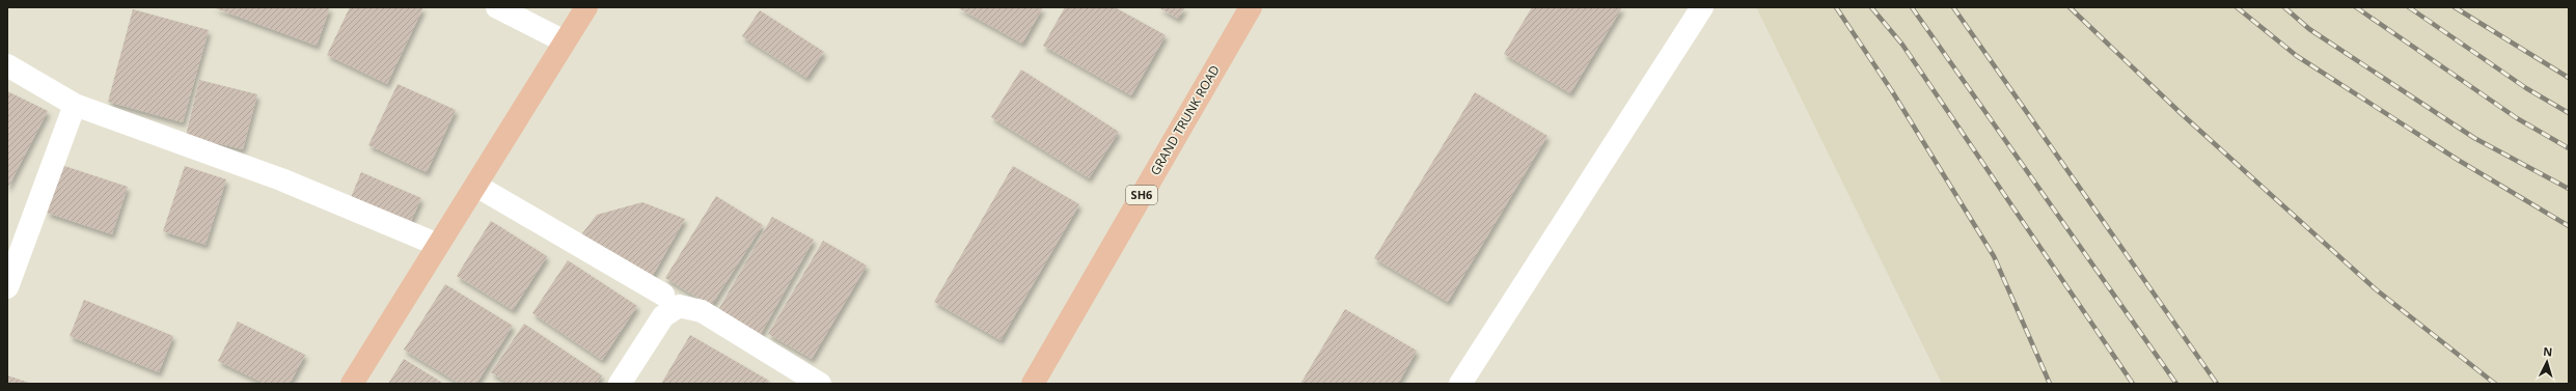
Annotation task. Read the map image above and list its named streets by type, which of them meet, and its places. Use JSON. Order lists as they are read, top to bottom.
{
  "streets": {
    "main road": ["GRAND TRUNK ROAD", "SH6"]
  },
  "north": "top"
}
